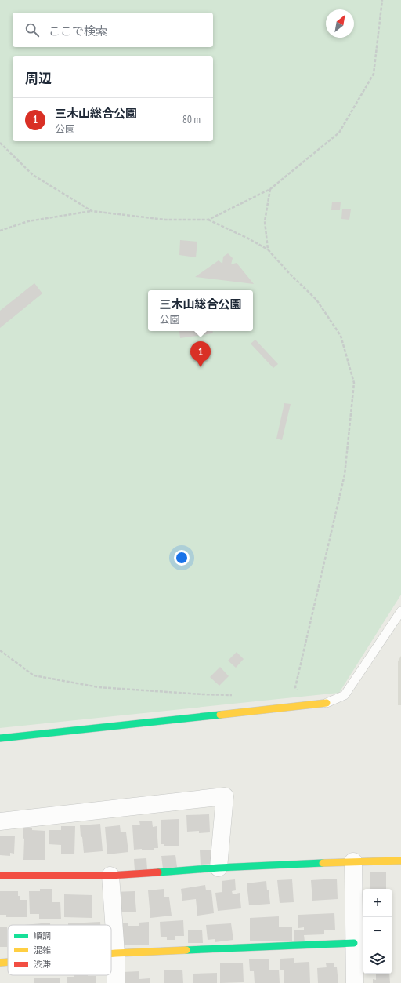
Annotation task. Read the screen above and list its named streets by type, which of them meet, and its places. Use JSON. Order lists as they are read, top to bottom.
{
  "legend": ["順調", "混雑", "渋滞"],
  "north": "top right",
  "page": {
    "search": "ここで検索",
    "heading": "周辺",
    "list": [
      {
        "mark": "1",
        "name": "三木山総合公園",
        "note": "公園",
        "value": "80 m"
      }
    ],
    "popup": ["三木山総合公園", "公園"],
    "pins": "1",
    "map_buttons": ["+", "−"]
  }
}
